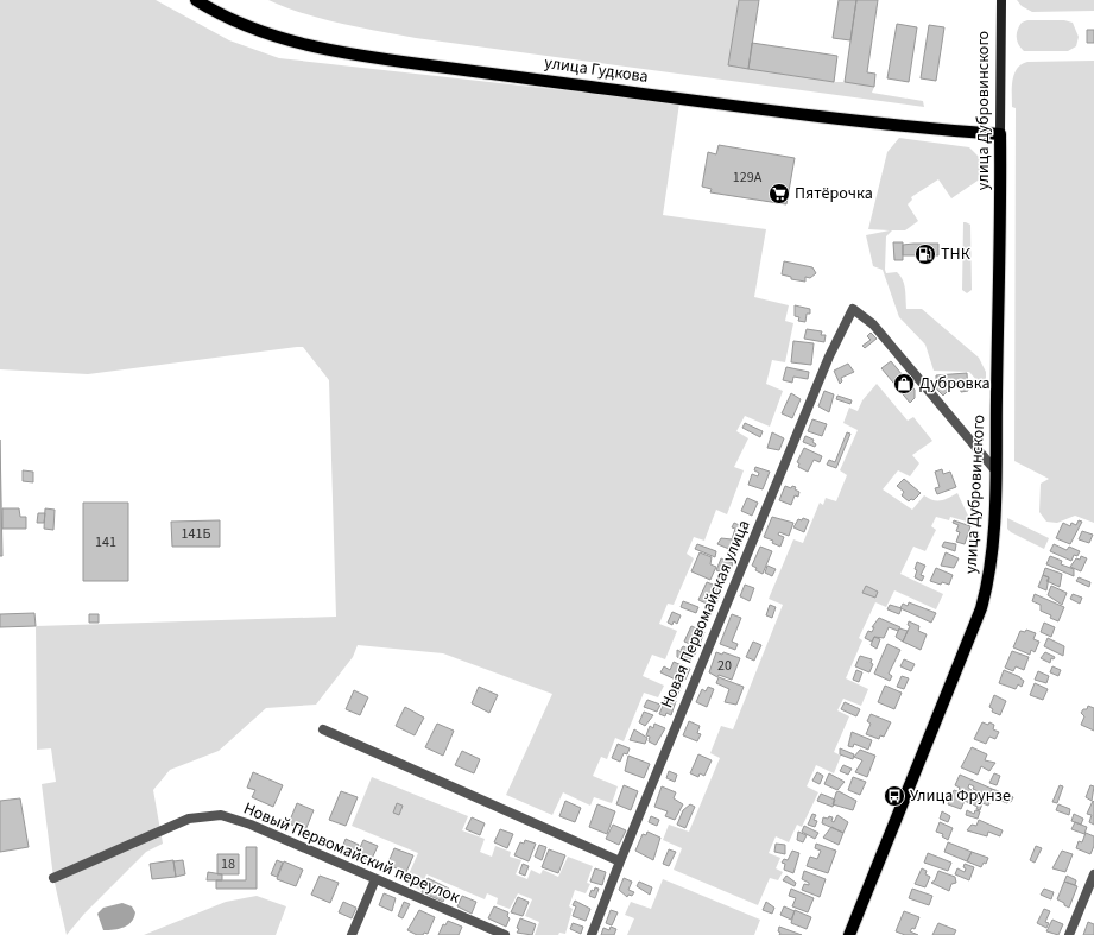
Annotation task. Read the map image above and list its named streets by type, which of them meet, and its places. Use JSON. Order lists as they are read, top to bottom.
{
  "streets": {
    "main road": ["улица Гудкова", "улица Дубровинского"],
    "street": ["Новая Первомайская улица", "Новый Первомайский переулок"]
  },
  "crossings": [
    ["улица Гудкова", "улица Дубровинского"],
    ["улица Дубровинского", "Новая Первомайская улица"]
  ],
  "places": {
    "supermarket": ["Пятёрочка"],
    "fuel station": ["ТНК"],
    "shop": ["Дубровка"],
    "bus stop": ["Улица Фрунзе"]
  },
  "house_numbers": [
    "129А",
    "141Б",
    "141",
    "20",
    "18"
  ]
}
